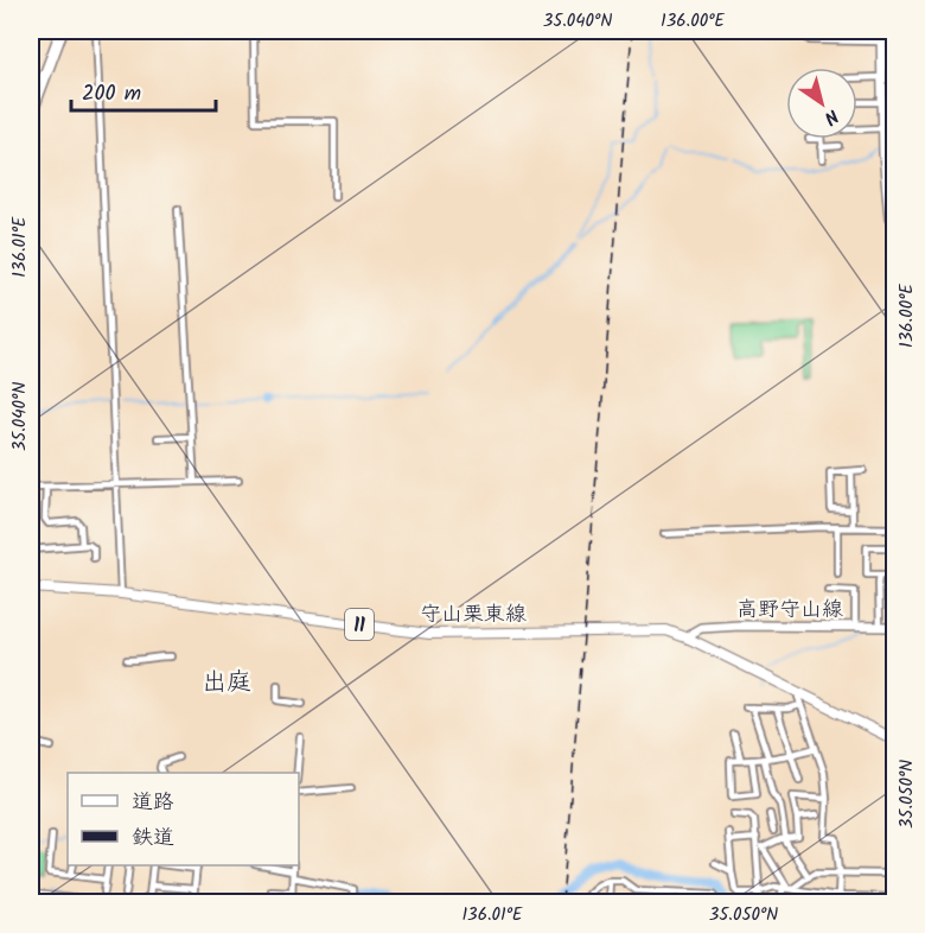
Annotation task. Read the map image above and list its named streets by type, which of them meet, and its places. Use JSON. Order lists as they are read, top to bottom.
{
  "streets": {
    "main road": ["守山栗東線", "11"],
    "street": ["高野守山線"]
  },
  "crossings": [
    ["高野守山線", "守山栗東線"]
  ],
  "districts": ["出庭"],
  "legend": ["道路", "鉄道"],
  "scale_bar": "200 m",
  "north": "bottom right",
  "coordinates": [
    "35.040°N",
    "136.00°E",
    "136.01°E",
    "35.050°N"
  ]
}
